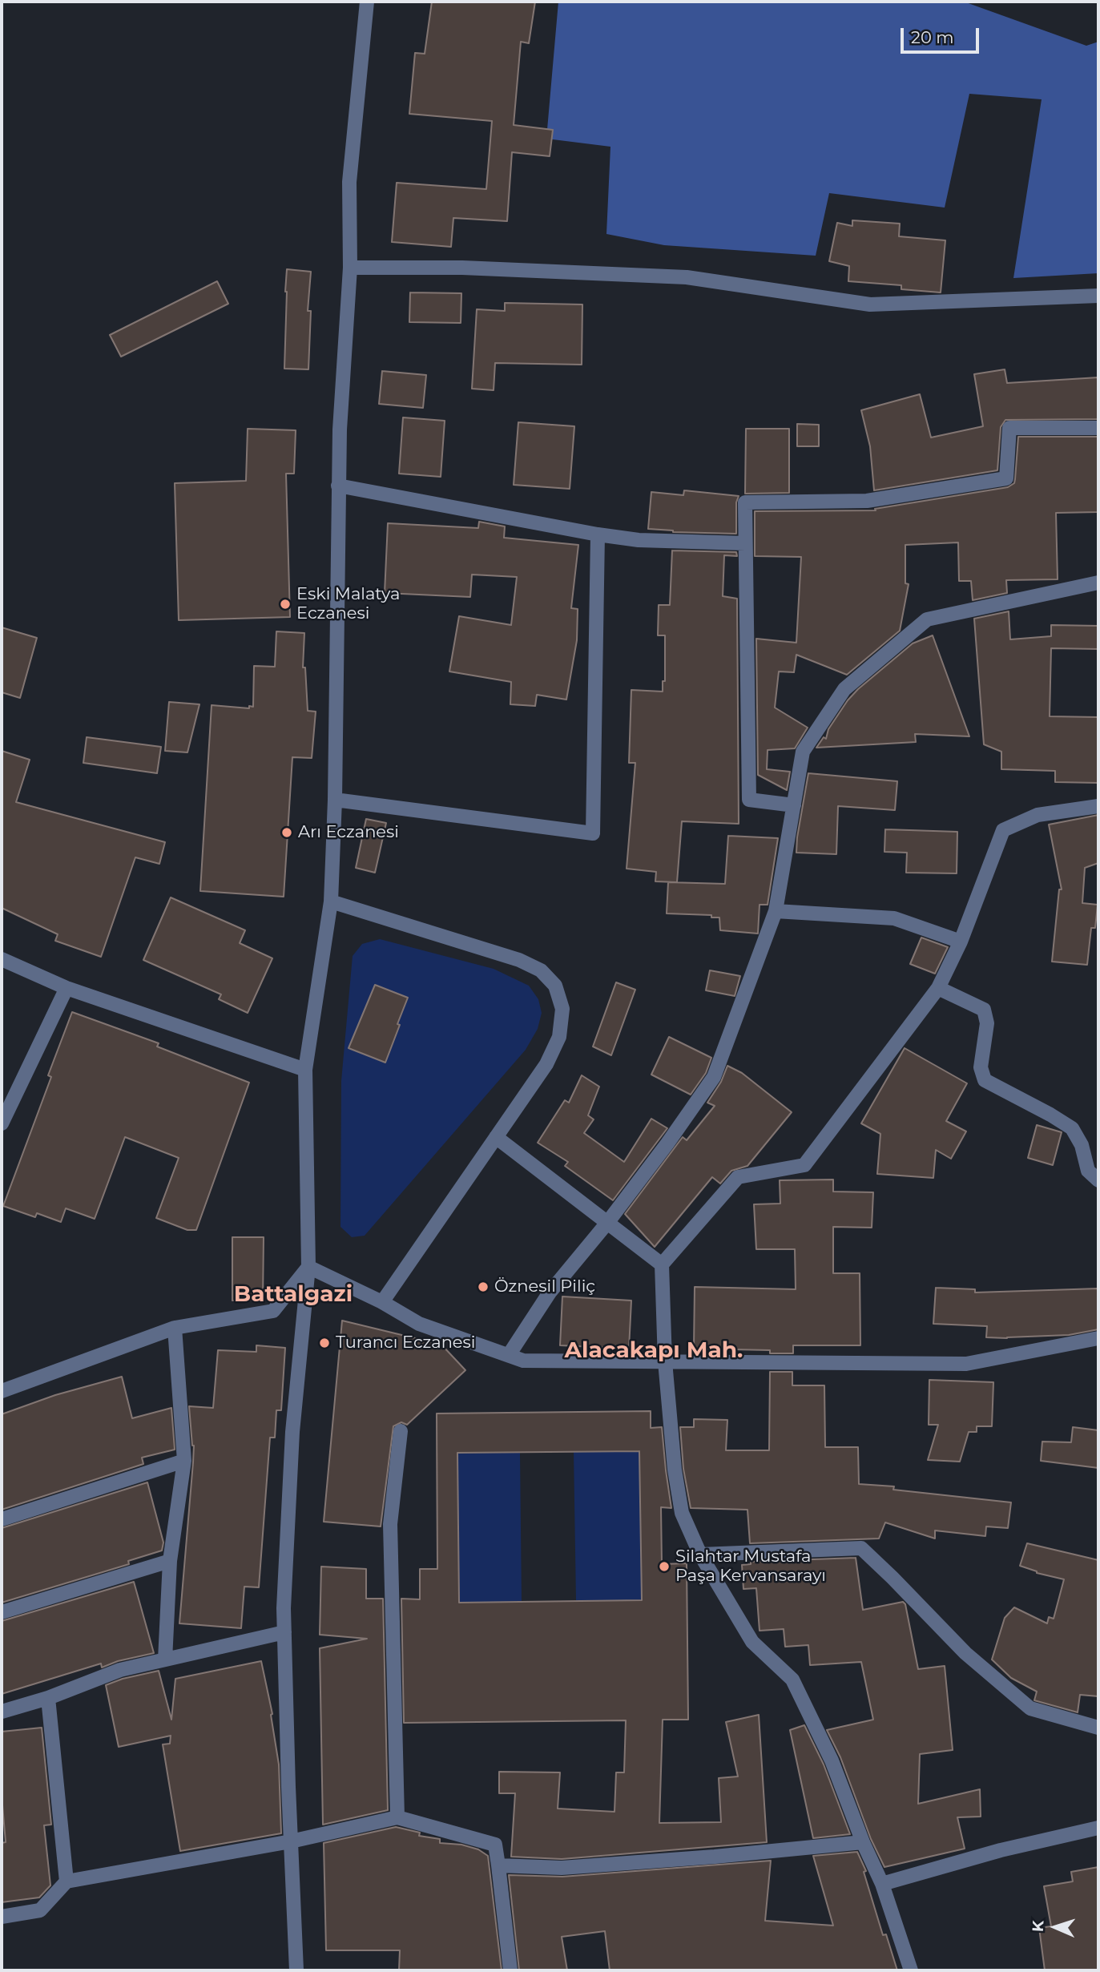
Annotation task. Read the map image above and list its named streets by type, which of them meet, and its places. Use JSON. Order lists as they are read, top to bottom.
{
  "districts": ["Battalgazi", "Alacakapı Mah."],
  "places": [
    "Eski Malatya Eczanesi",
    "Arı Eczanesi",
    "Öznesil Piliç",
    "Turancı Eczanesi",
    "Silahtar Mustafa Paşa Kervansarayı"
  ],
  "scale_bar": "20 m",
  "north": "left"
}
